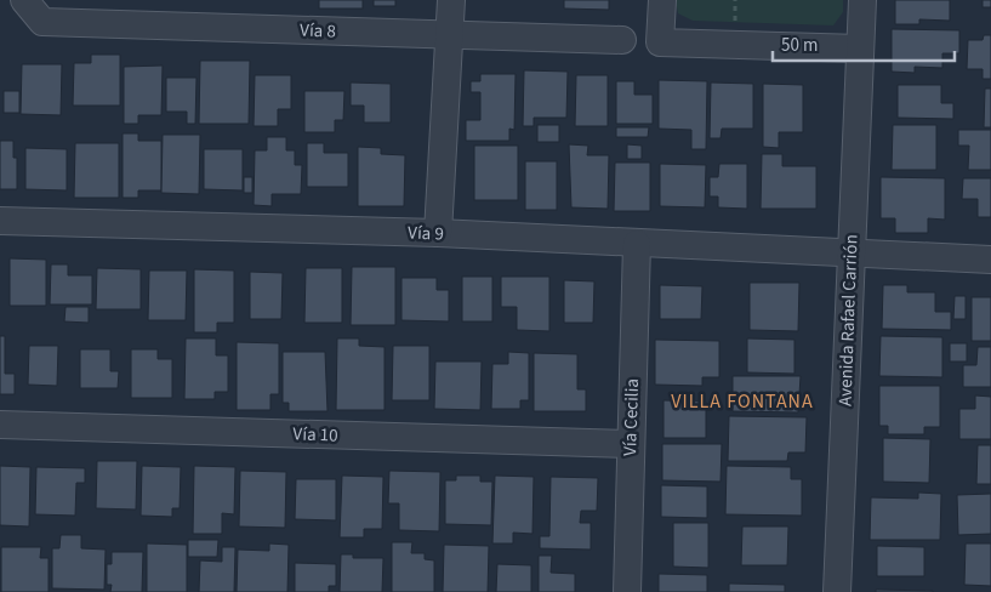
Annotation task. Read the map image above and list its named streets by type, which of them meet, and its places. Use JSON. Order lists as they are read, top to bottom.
{
  "streets": {
    "street": [
      "Vía 8",
      "Vía 9",
      "Avenida Rafael Carrión",
      "Vía Cecilia",
      "Vía 10"
    ]
  },
  "crossings": [
    ["Vía 9", "Avenida Rafael Carrión"],
    ["Vía 9", "Vía Cecilia"],
    ["Vía Cecilia", "Vía 10"]
  ],
  "districts": ["VILLA FONTANA"],
  "scale_bar": "50 m"
}
